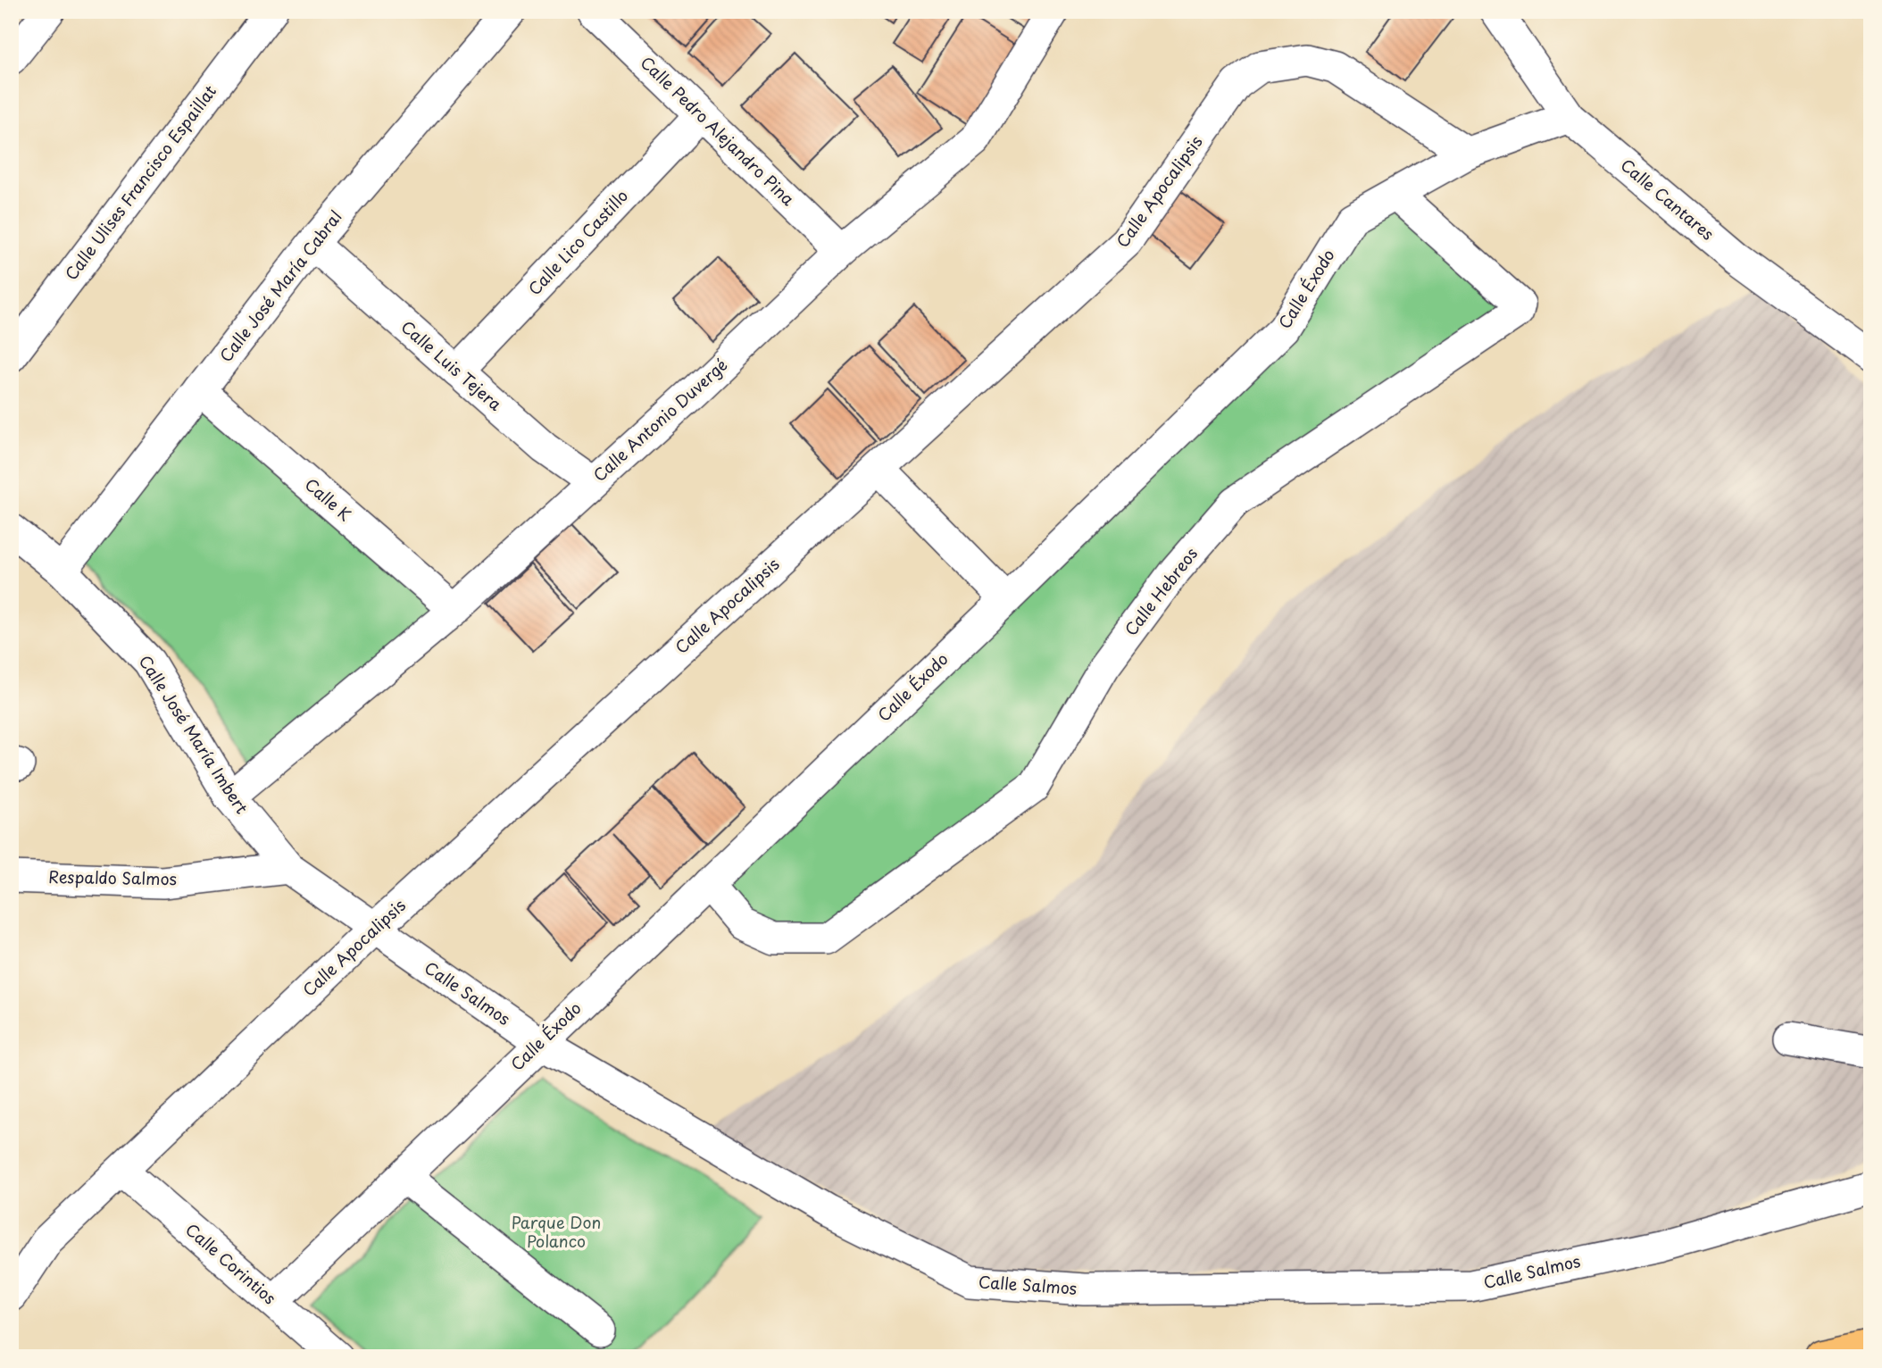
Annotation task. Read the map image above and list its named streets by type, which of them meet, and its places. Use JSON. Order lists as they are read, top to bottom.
{
  "streets": {
    "street": [
      "Calle Pedro Alejandro Pina",
      "Calle Ulises Francisco Espaillat",
      "Calle Apocalipsis",
      "Calle Cantares",
      "Calle Lico Castillo",
      "Calle José María Cabral",
      "Calle Éxodo",
      "Calle Luis Tejera",
      "Calle Antonio Duvergé",
      "Calle K",
      "Calle Hebreos",
      "Calle José María Imbert",
      "Respaldo Salmos",
      "Calle Salmos",
      "Calle Corintios"
    ]
  },
  "crossings": [
    ["Calle Pedro Alejandro Pina", "Calle Lico Castillo"],
    ["Calle Pedro Alejandro Pina", "Calle Antonio Duvergé"],
    ["Calle Apocalipsis", "Calle Éxodo"],
    ["Calle Apocalipsis", "Calle Salmos"],
    ["Calle Apocalipsis", "Calle Corintios"],
    ["Calle Cantares", "Calle Éxodo"],
    ["Calle Lico Castillo", "Calle Luis Tejera"],
    ["Calle José María Cabral", "Calle Luis Tejera"],
    ["Calle José María Cabral", "Calle K"],
    ["Calle José María Cabral", "Calle José María Imbert"],
    ["Calle Éxodo", "Calle Hebreos"],
    ["Calle Éxodo", "Calle Salmos"],
    ["Calle Éxodo", "Calle Corintios"],
    ["Calle Luis Tejera", "Calle Antonio Duvergé"],
    ["Calle Antonio Duvergé", "Calle K"],
    ["Calle Antonio Duvergé", "Calle José María Imbert"],
    ["Calle José María Imbert", "Respaldo Salmos"],
    ["Calle José María Imbert", "Calle Salmos"],
    ["Respaldo Salmos", "Calle Salmos"]
  ],
  "parks": ["Parque Don Polanco"]
}
